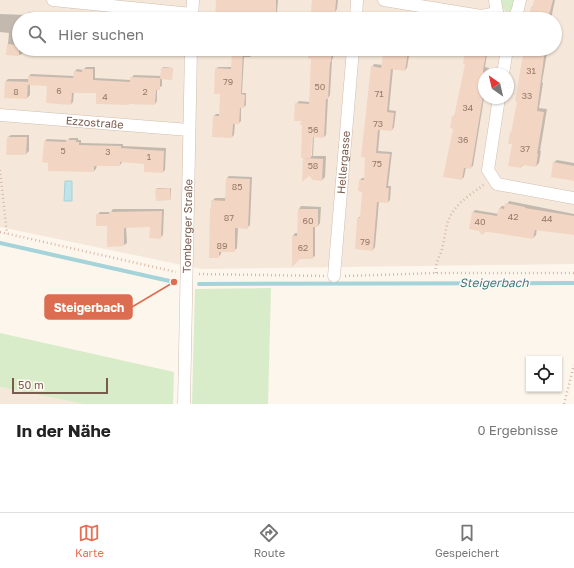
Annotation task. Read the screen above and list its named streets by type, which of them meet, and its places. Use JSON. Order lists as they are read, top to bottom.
{
  "streets": {
    "street": ["Ezzostraße", "Hellergasse", "Tomberger Straße"]
  },
  "crossings": [
    ["Ezzostraße", "Tomberger Straße"]
  ],
  "water": ["Steigerbach"],
  "places": ["Steigerbach"],
  "house_numbers": [
    "31",
    "79",
    "50",
    "6",
    "8",
    "2",
    "71",
    "33",
    "4",
    "34",
    "73",
    "56",
    "36",
    "37",
    "5",
    "3",
    "1",
    "75",
    "58",
    "85",
    "42",
    "87",
    "44",
    "60",
    "40",
    "79",
    "89",
    "62"
  ],
  "scale_bar": "50 m",
  "north": "top left",
  "page": {
    "search": "Hier suchen",
    "scale": "50 m",
    "heading": ["In der Nähe", "0 Ergebnisse"],
    "nav": ["Karte", "Route", "Gespeichert"]
  }
}
